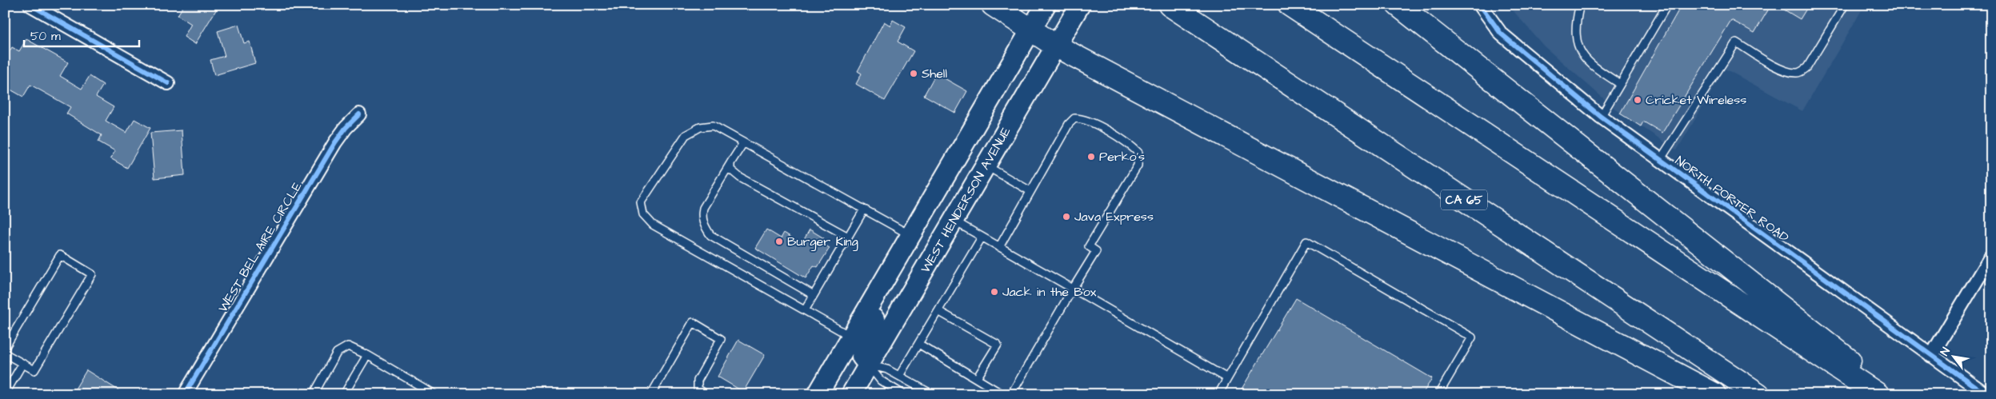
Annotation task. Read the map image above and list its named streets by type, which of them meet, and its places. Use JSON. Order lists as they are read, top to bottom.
{
  "streets": {
    "highway": ["CA 65"],
    "main road": ["WEST HENDERSON AVENUE"],
    "street": ["NORTH PORTER ROAD", "WEST BEL AIRE CIRCLE"]
  },
  "places": [
    "Shell",
    "Cricket Wireless",
    "Perko's",
    "Java Express",
    "Burger King",
    "Jack in the Box"
  ],
  "scale_bar": "50 m",
  "north": "top left"
}
